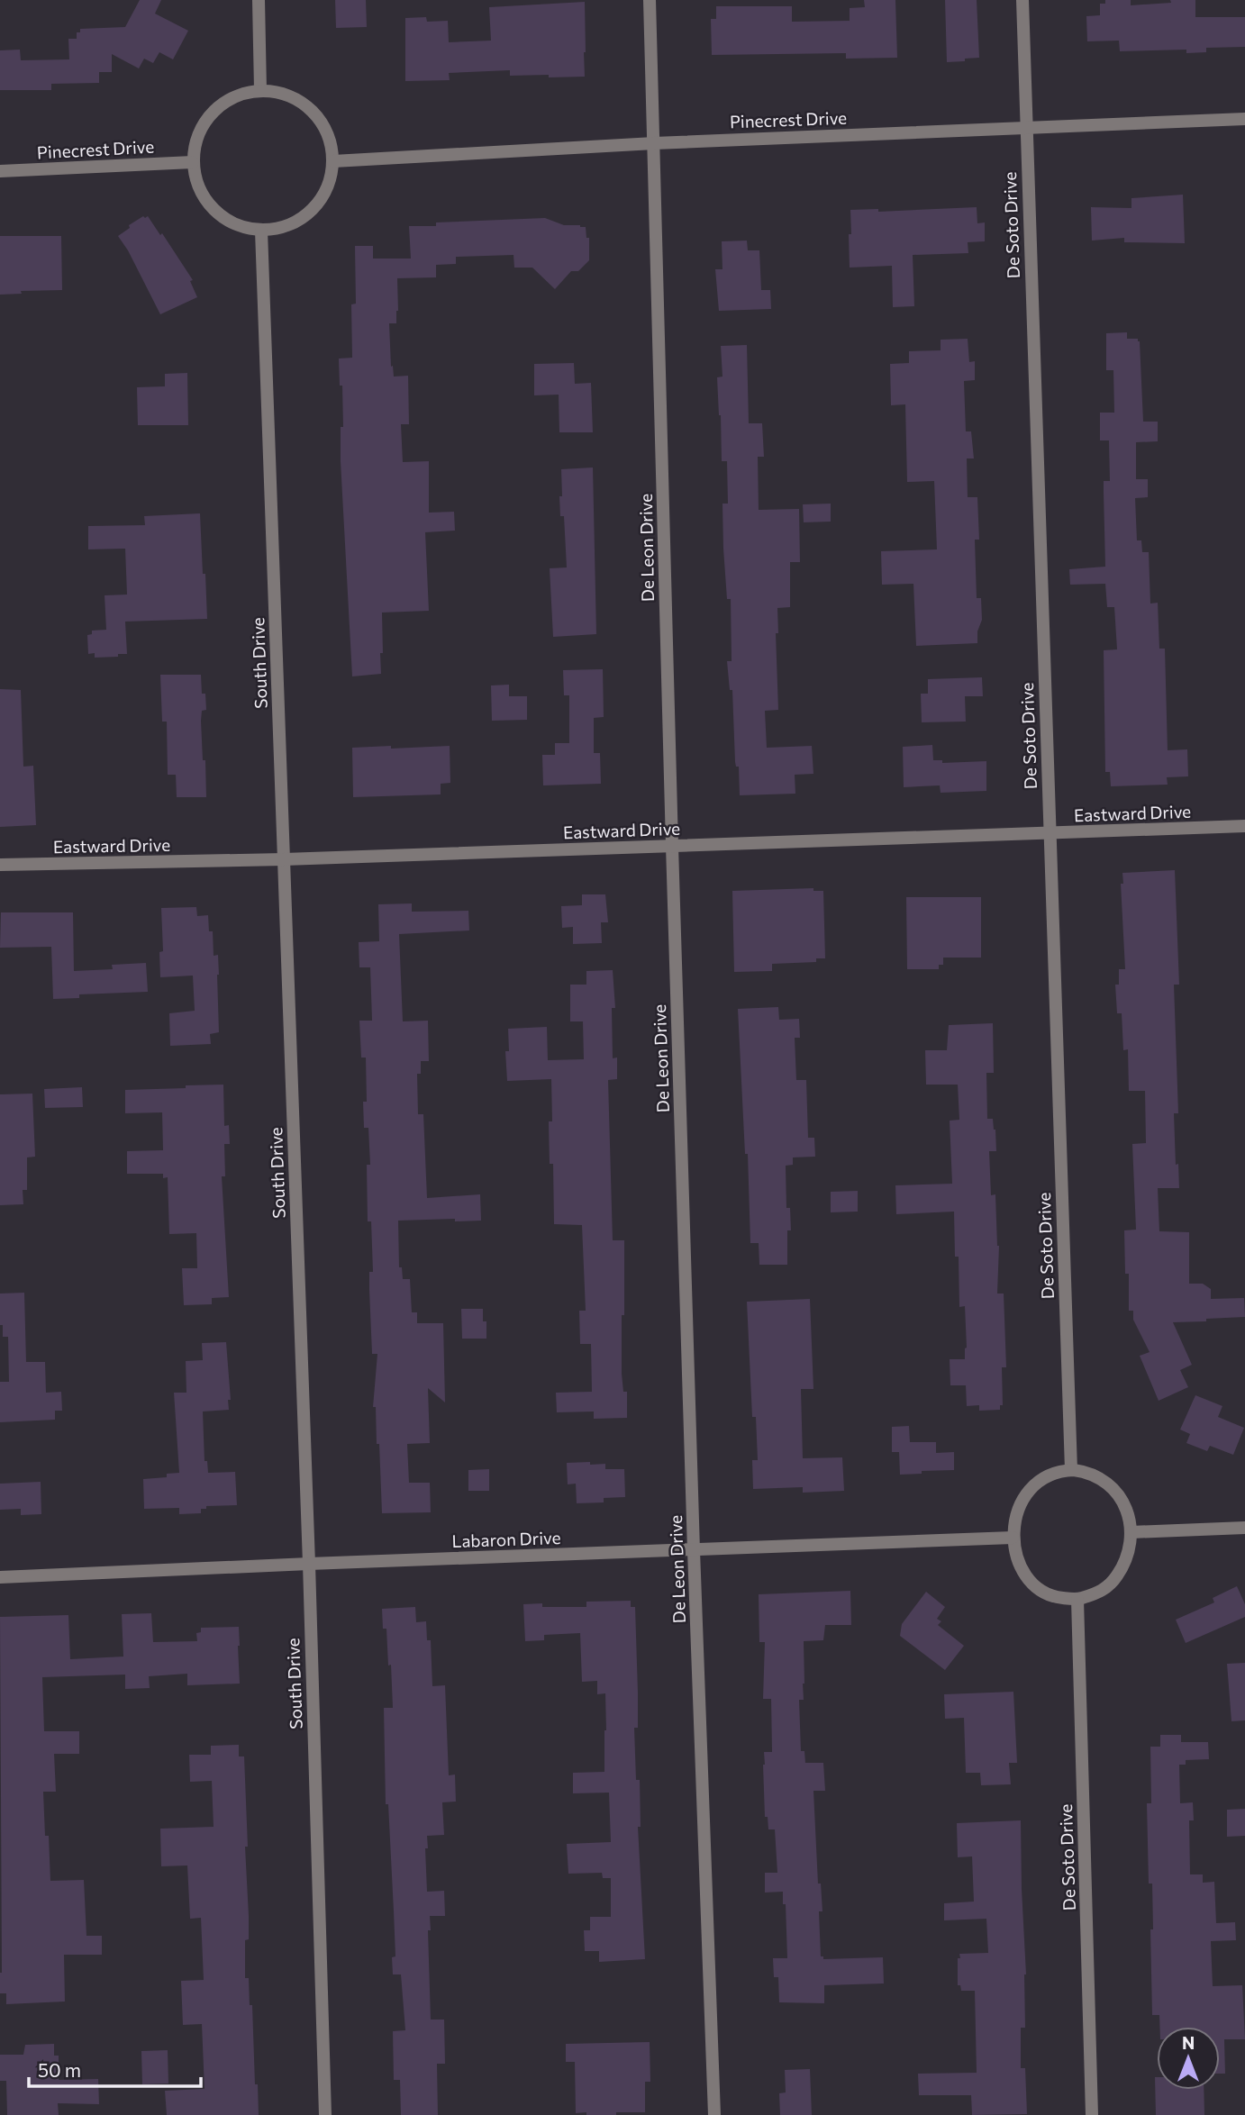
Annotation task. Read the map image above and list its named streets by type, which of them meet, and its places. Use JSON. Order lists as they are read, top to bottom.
{
  "streets": {
    "street": [
      "Pinecrest Drive",
      "De Soto Drive",
      "De Leon Drive",
      "South Drive",
      "Eastward Drive",
      "Labaron Drive"
    ]
  },
  "crossings": [
    ["Pinecrest Drive", "De Soto Drive"],
    ["Pinecrest Drive", "De Leon Drive"],
    ["Pinecrest Drive", "South Drive"],
    ["De Soto Drive", "Eastward Drive"],
    ["De Soto Drive", "Labaron Drive"],
    ["De Leon Drive", "Eastward Drive"],
    ["De Leon Drive", "Labaron Drive"],
    ["South Drive", "Eastward Drive"],
    ["South Drive", "Labaron Drive"]
  ],
  "scale_bar": "50 m",
  "north": "top"
}
